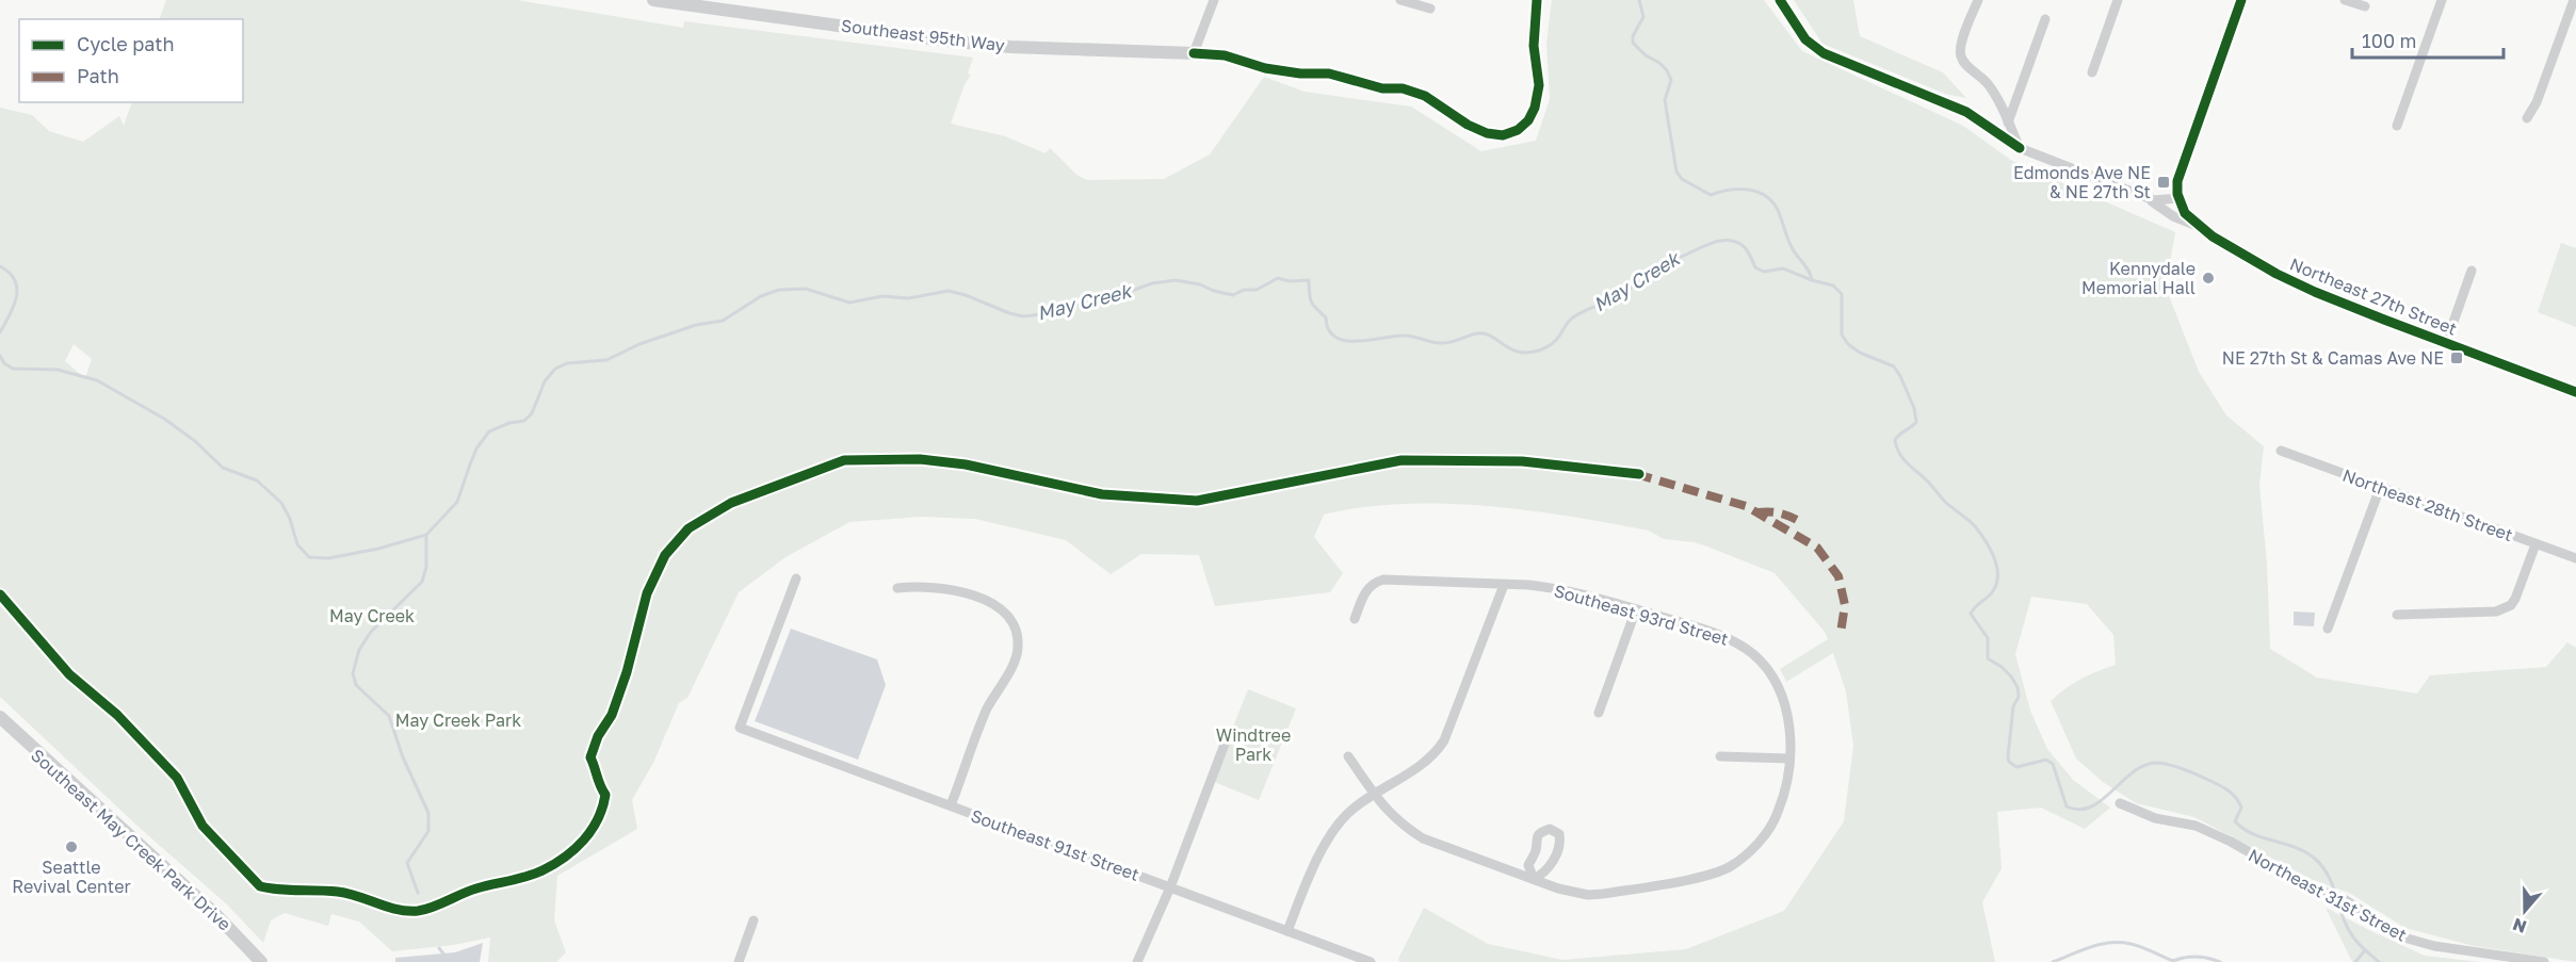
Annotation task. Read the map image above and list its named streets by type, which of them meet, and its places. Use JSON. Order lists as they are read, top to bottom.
{
  "streets": {
    "street": [
      "Southeast 95th Way",
      "Northeast 27th Street",
      "Northeast 28th Street",
      "Southeast 93rd Street",
      "Southeast May Creek Park Drive",
      "Southeast 91st Street",
      "Northeast 31st Street"
    ]
  },
  "water": ["May Creek"],
  "parks": ["May Creek", "May Creek Park", "Windtree Park"],
  "places": {
    "transit": ["Edmonds Ave NE & NE 27th St", "NE 27th St & Camas Ave NE"],
    "other": ["Kennydale Memorial Hall", "Seattle Revival Center"]
  },
  "legend": ["Cycle path", "Path"],
  "scale_bar": "100 m",
  "north": "bottom"
}
